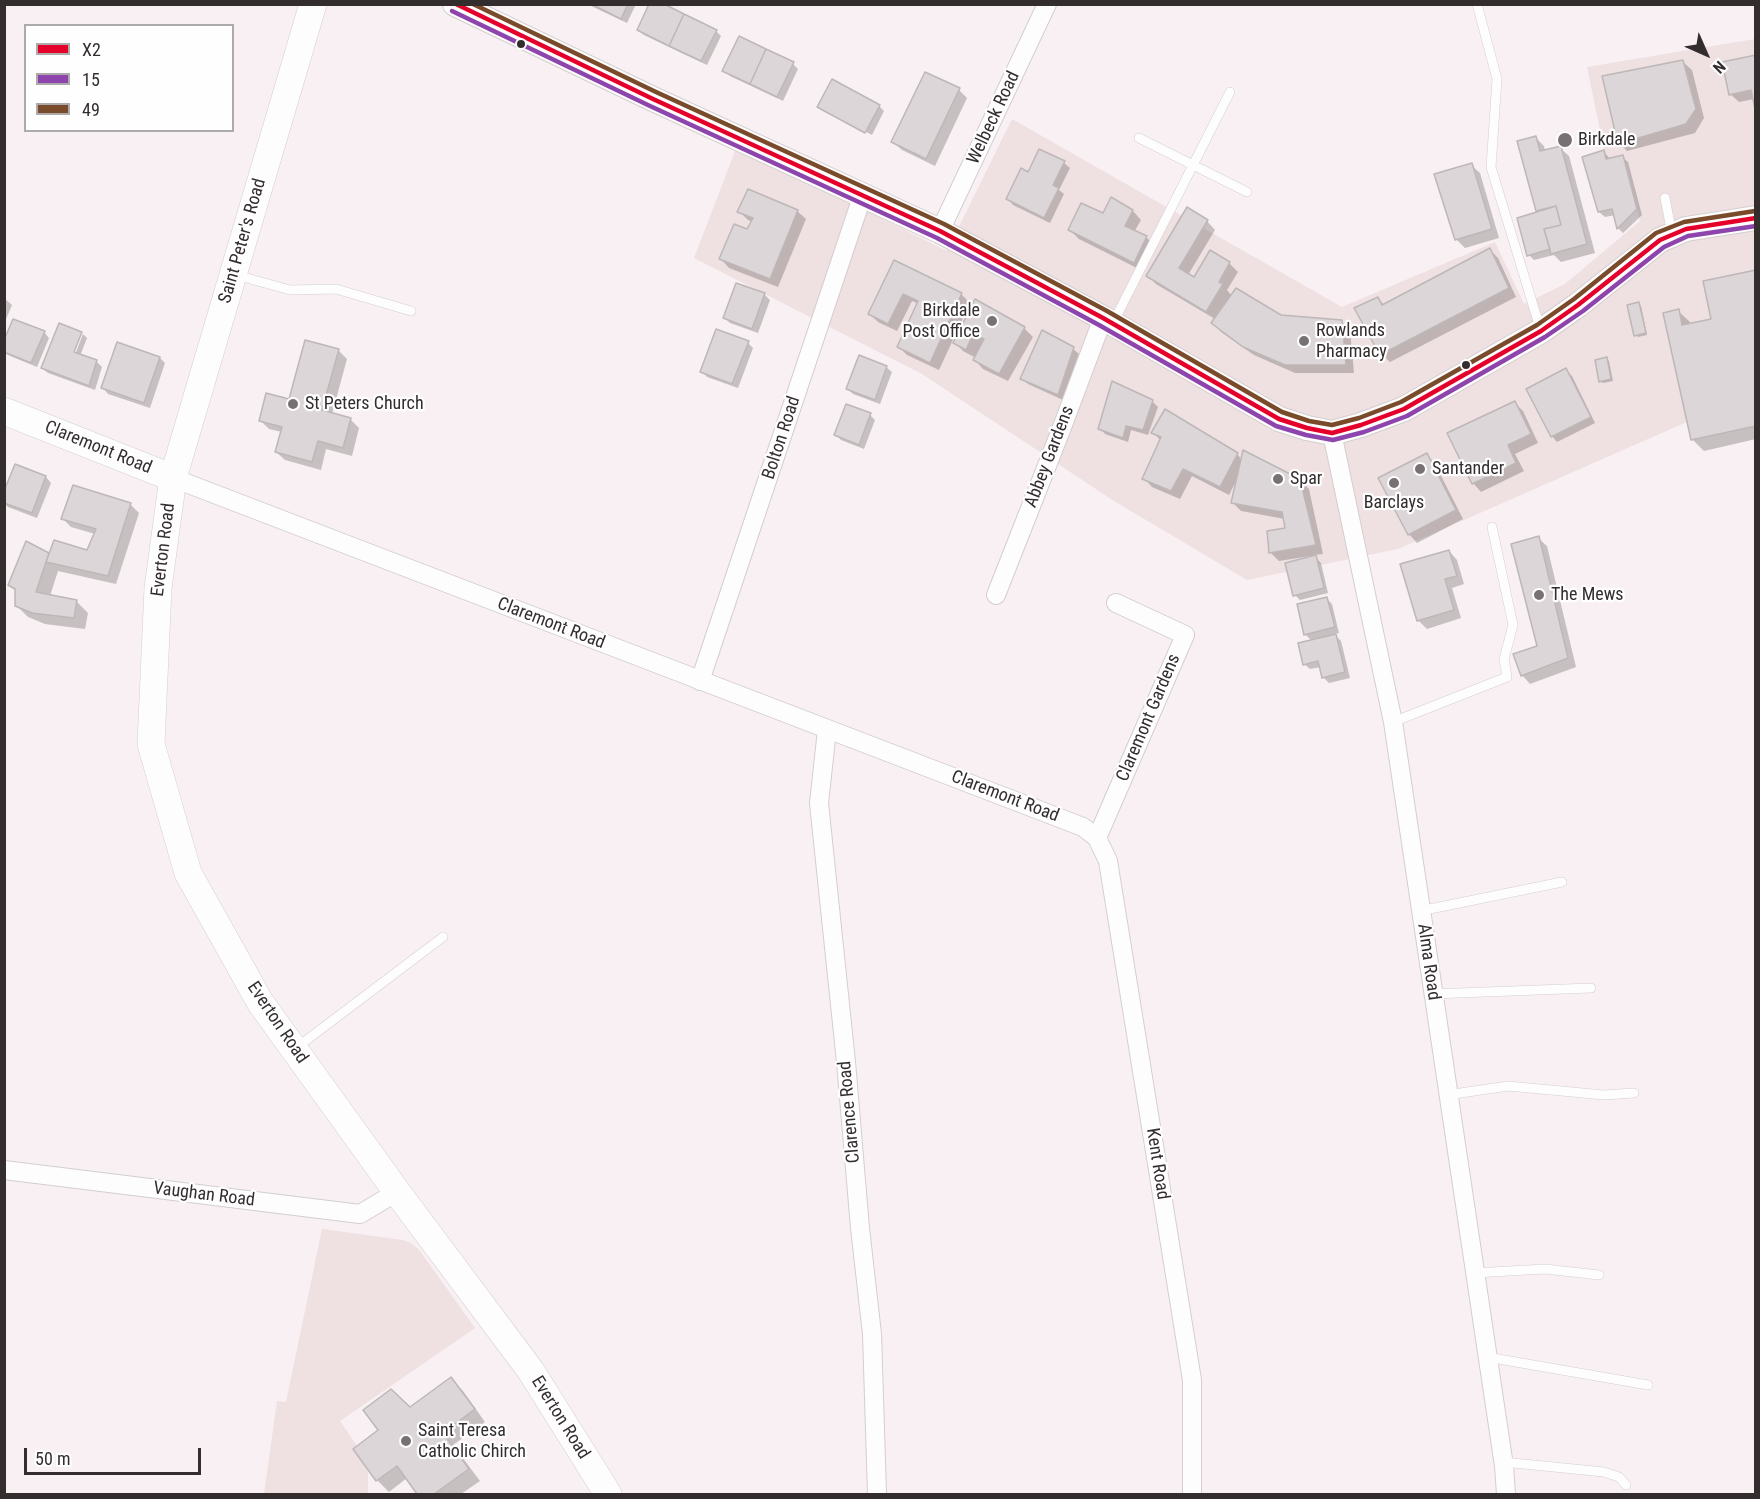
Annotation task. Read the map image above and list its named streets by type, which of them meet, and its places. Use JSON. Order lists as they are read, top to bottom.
{
  "streets": {
    "main road": ["Saint Peter's Road", "Claremont Road", "Everton Road"],
    "street": [
      "Welbeck Road",
      "Bolton Road",
      "Abbey Gardens",
      "Claremont Gardens",
      "Alma Road",
      "Clarence Road",
      "Kent Road",
      "Vaughan Road"
    ]
  },
  "crossings": [
    ["Saint Peter's Road", "Claremont Road"],
    ["Saint Peter's Road", "Everton Road"],
    ["Bolton Road", "Claremont Road"],
    ["Claremont Road", "Everton Road"],
    ["Claremont Road", "Claremont Gardens"],
    ["Claremont Road", "Clarence Road"],
    ["Claremont Road", "Kent Road"],
    ["Everton Road", "Vaughan Road"],
    ["Claremont Gardens", "Kent Road"]
  ],
  "places": [
    "Birkdale",
    "Birkdale Post Office",
    "Rowlands Pharmacy",
    "St Peters Church",
    "Santander",
    "Spar",
    "Barclays",
    "The Mews",
    "Saint Teresa Catholic Chirch"
  ],
  "lines": ["transit line X2", "transit line 49", "transit line 15"],
  "legend": ["X2", "15", "49"],
  "scale_bar": "50 m",
  "north": "bottom right"
}
